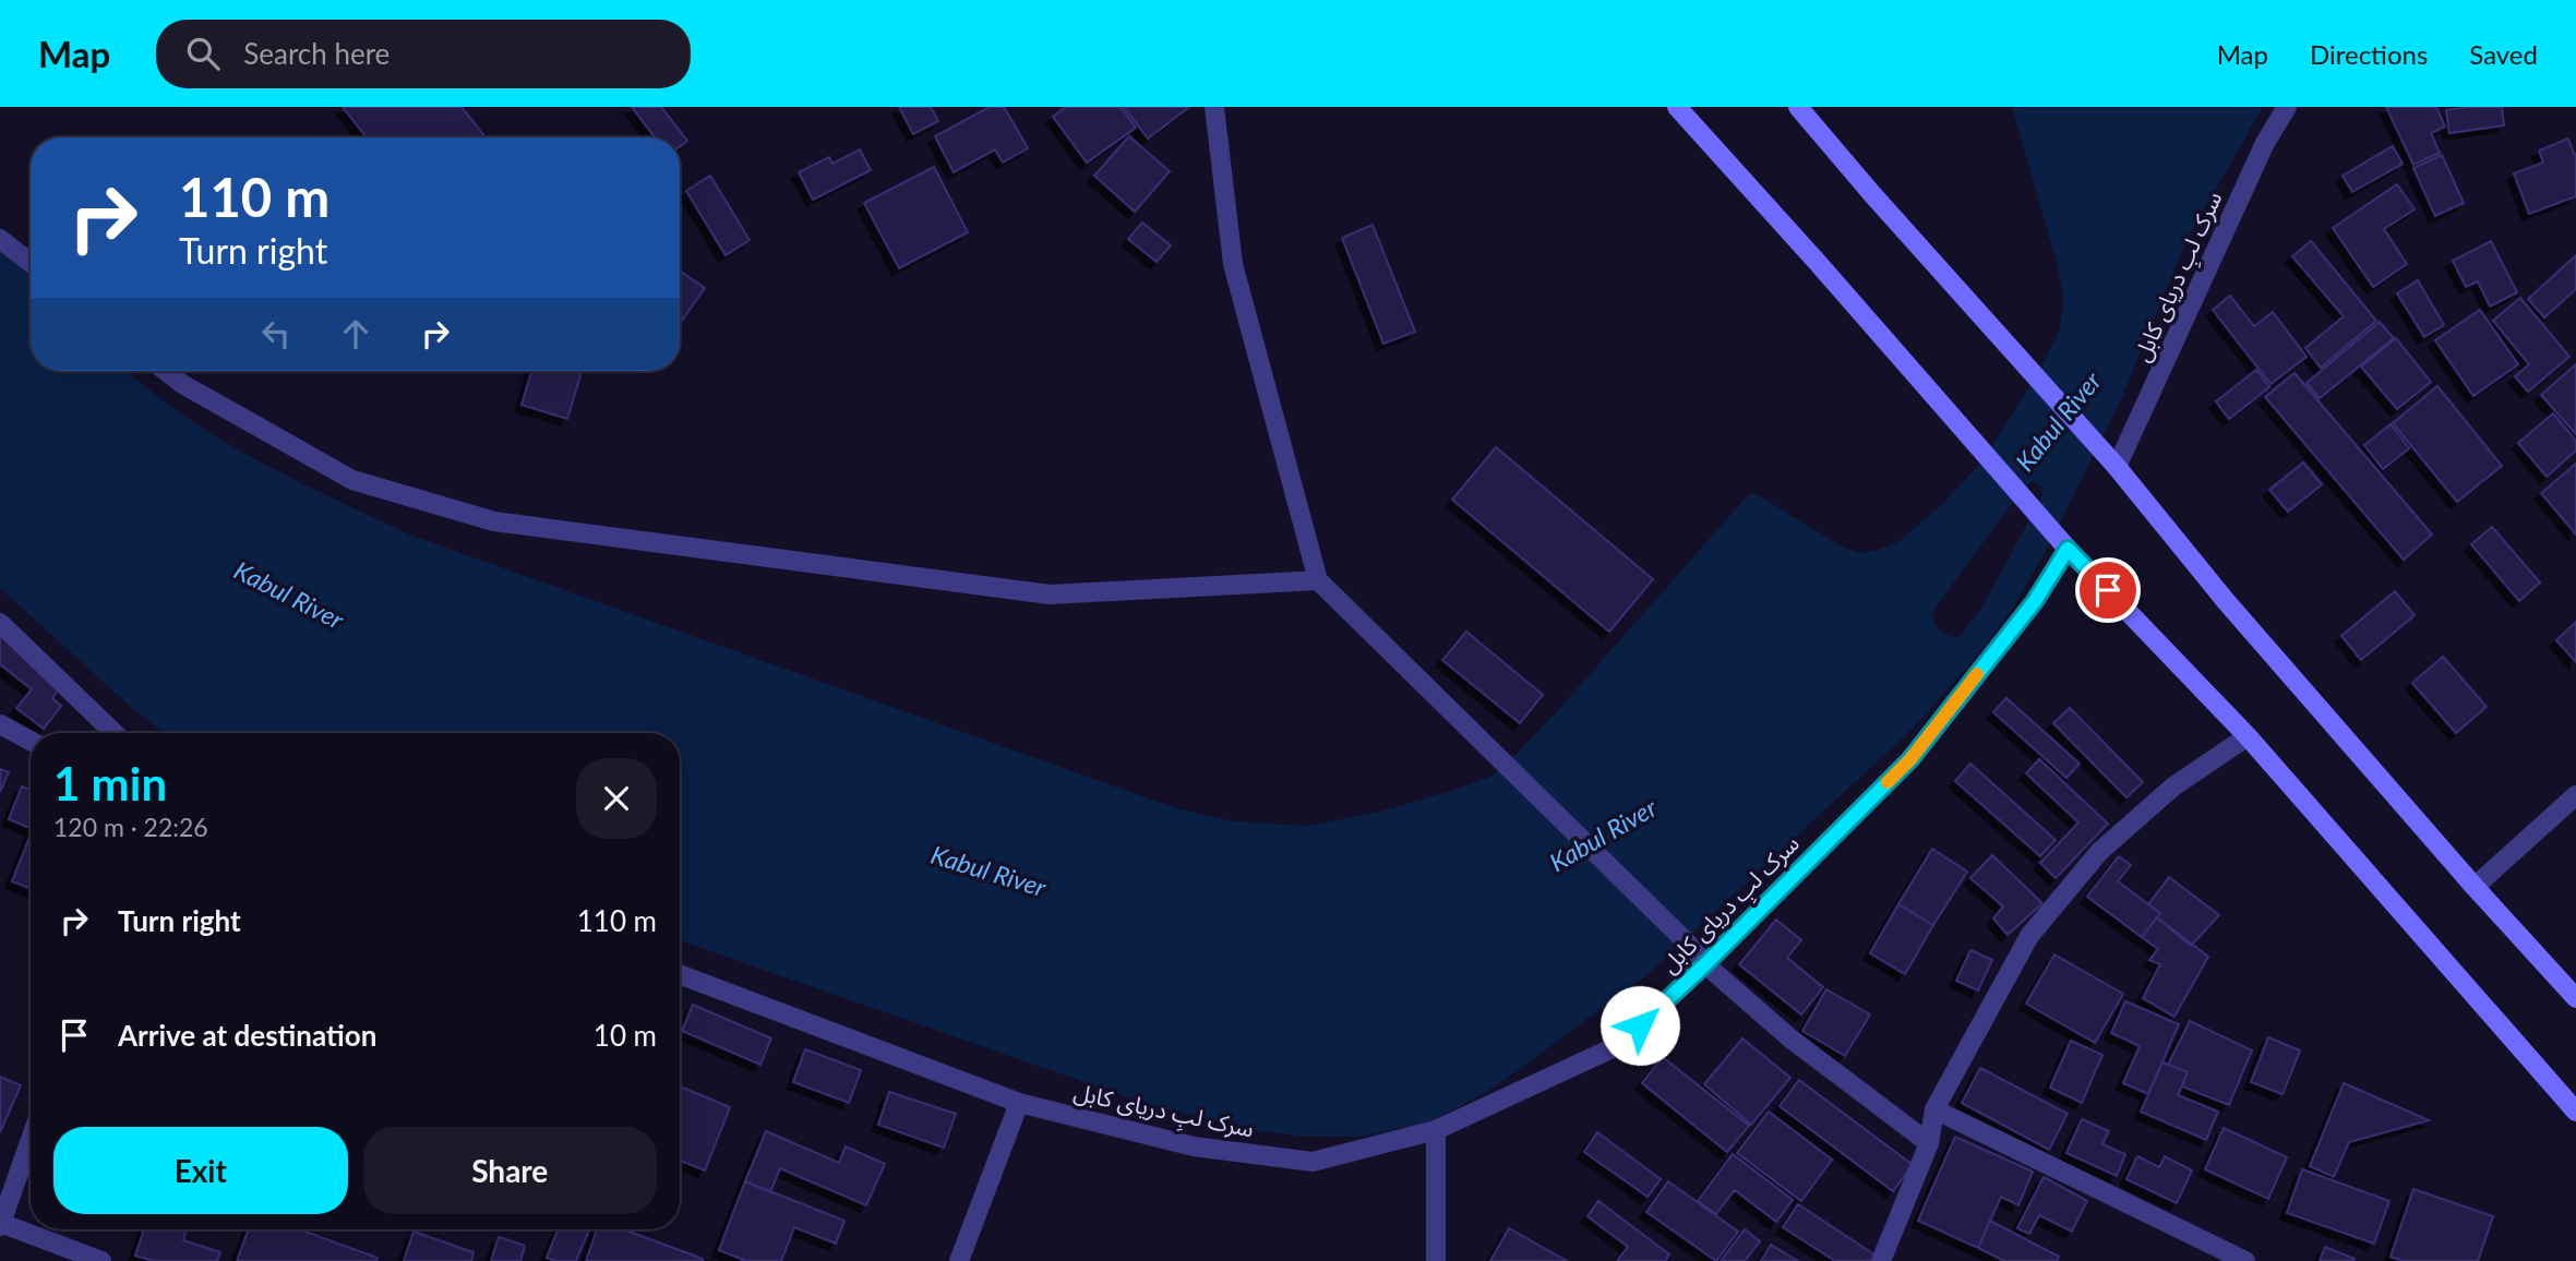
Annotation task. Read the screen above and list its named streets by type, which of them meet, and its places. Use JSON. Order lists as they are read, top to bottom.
{
  "streets": {
    "street": ["سرک لبِ دریای کابل"]
  },
  "water": ["Kabul River"],
  "page": {
    "header": "Map",
    "search": "Search here",
    "nav": ["Map", "Directions", "Saved"],
    "turn": ["110 m", "Turn right"],
    "heading": ["1 min", "120 m · 22:26"],
    "list": [
      {
        "name": "Turn right",
        "value": "110 m"
      },
      {
        "name": "Arrive at destination",
        "value": "10 m"
      }
    ],
    "buttons": ["Exit", "Share"]
  }
}
